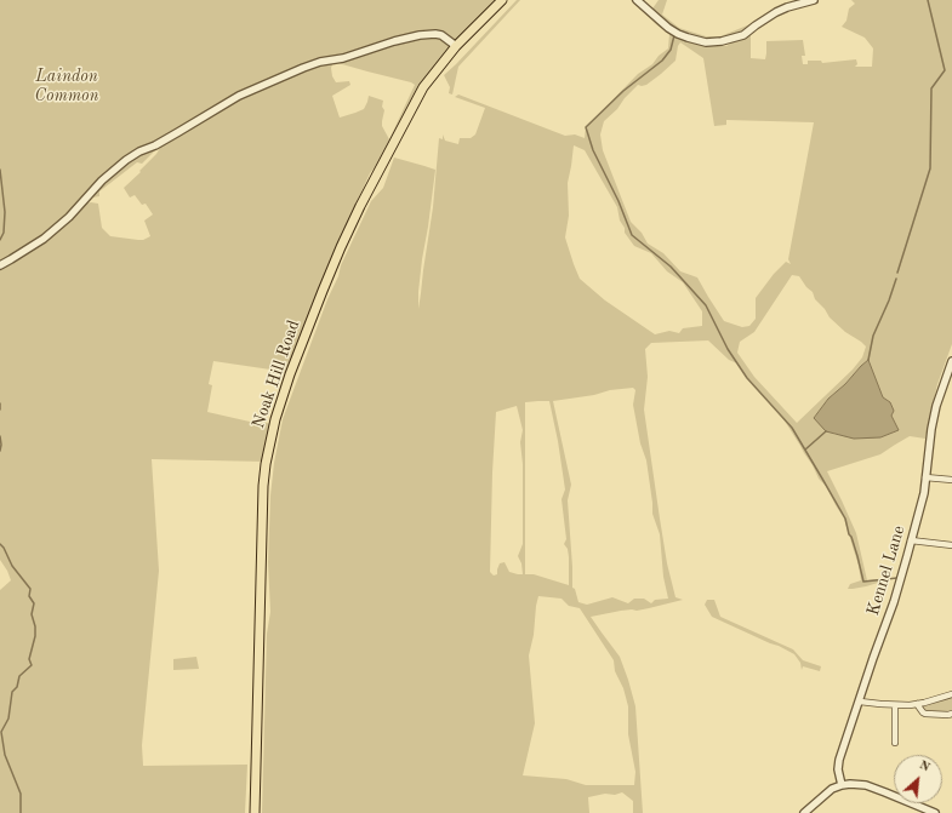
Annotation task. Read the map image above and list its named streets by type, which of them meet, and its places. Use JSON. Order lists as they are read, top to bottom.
{
  "streets": {
    "main road": ["Noak Hill Road"],
    "street": ["Kennel Lane"]
  },
  "parks": ["Laindon Common"],
  "north": "top right"
}
